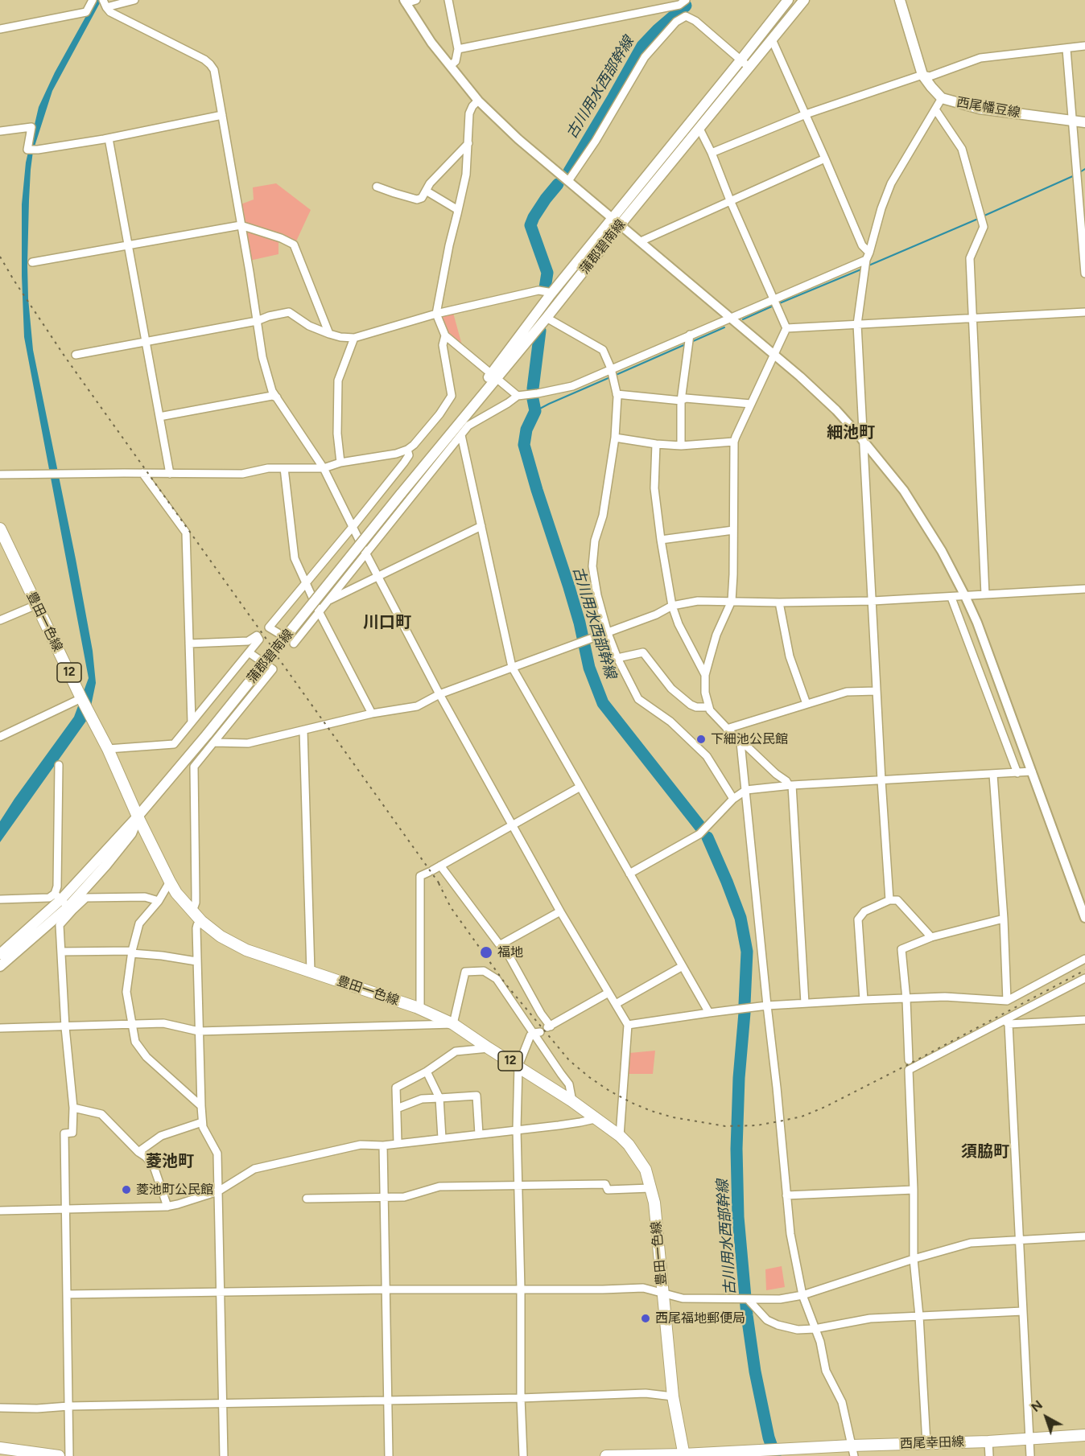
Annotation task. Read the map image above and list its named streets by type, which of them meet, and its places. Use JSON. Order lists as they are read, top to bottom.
{
  "streets": {
    "main road": [
      "西尾幡豆線",
      "蒲郡碧南線",
      "豊田一色線",
      "12",
      "西尾幸田線"
    ]
  },
  "crossings": [
    ["蒲郡碧南線", "豊田一色線"],
    ["豊田一色線", "西尾幸田線"]
  ],
  "districts": [
    "細池町",
    "川口町",
    "須脇町",
    "菱池町"
  ],
  "water": ["古川用水西部幹線"],
  "places": [
    "下細池公民館",
    "福地",
    "菱池町公民館",
    "西尾福地郵便局"
  ],
  "north": "top left"
}
